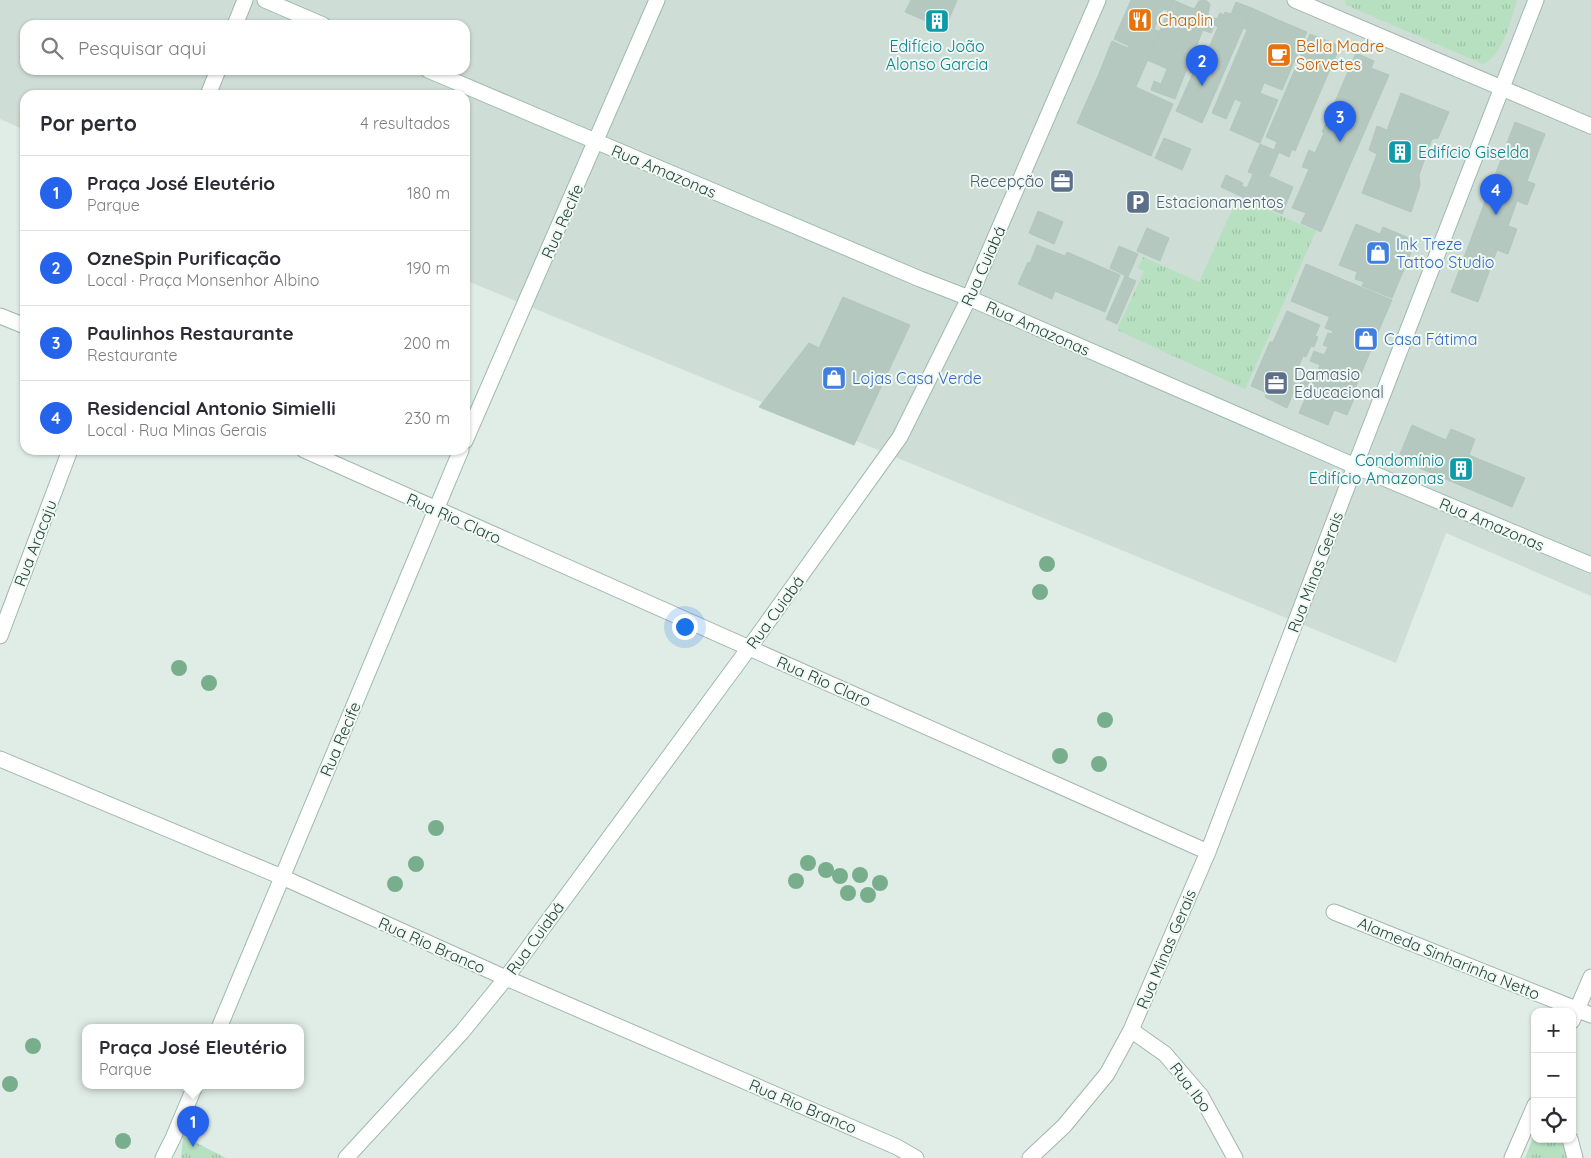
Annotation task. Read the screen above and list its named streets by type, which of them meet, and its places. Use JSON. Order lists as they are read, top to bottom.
{
  "streets": {
    "street": [
      "Rua Amazonas",
      "Rua Recife",
      "Rua Cuiabá",
      "Rua Rio Claro",
      "Rua Aracaju",
      "Rua Minas Gerais",
      "Rua Rio Branco",
      "Alameda Sinharinha Netto",
      "Rua Ibo"
    ]
  },
  "crossings": [
    ["Rua Amazonas", "Rua Recife"],
    ["Rua Amazonas", "Rua Cuiabá"],
    ["Rua Amazonas", "Rua Minas Gerais"],
    ["Rua Recife", "Rua Rio Claro"],
    ["Rua Recife", "Rua Rio Branco"],
    ["Rua Cuiabá", "Rua Rio Claro"],
    ["Rua Cuiabá", "Rua Rio Branco"],
    ["Rua Rio Claro", "Rua Minas Gerais"],
    ["Rua Minas Gerais", "Rua Ibo"]
  ],
  "places": {
    "restaurant": ["Chaplin"],
    "building": ["Edifício João Alonso Garcia", "Edifício Giselda", "Condomínio Edifício Amazonas"],
    "cafe": ["Bella Madre Sorvetes"],
    "office": ["Recepção", "Damasio Educacional"],
    "parking": ["Estacionamentos"],
    "shop": ["Ink Treze Tattoo Studio", "Casa Fátima", "Lojas Casa Verde"]
  },
  "page": {
    "search": "Pesquisar aqui",
    "pins": [
      "2",
      "3",
      "4",
      "1"
    ],
    "heading": ["Por perto", "4 resultados"],
    "list": [
      {
        "mark": "1",
        "name": "Praça José Eleutério",
        "note": "Parque",
        "value": "180 m"
      },
      {
        "mark": "2",
        "name": "OzneSpin Purificação",
        "note": "Local · Praça Monsenhor Albino",
        "value": "190 m"
      },
      {
        "mark": "3",
        "name": "Paulinhos Restaurante",
        "note": "Restaurante",
        "value": "200 m"
      },
      {
        "mark": "4",
        "name": "Residencial Antonio Simielli",
        "note": "Local · Rua Minas Gerais",
        "value": "230 m"
      }
    ],
    "map_buttons": ["+", "−"],
    "popup": ["Praça José Eleutério", "Parque"]
  }
}
